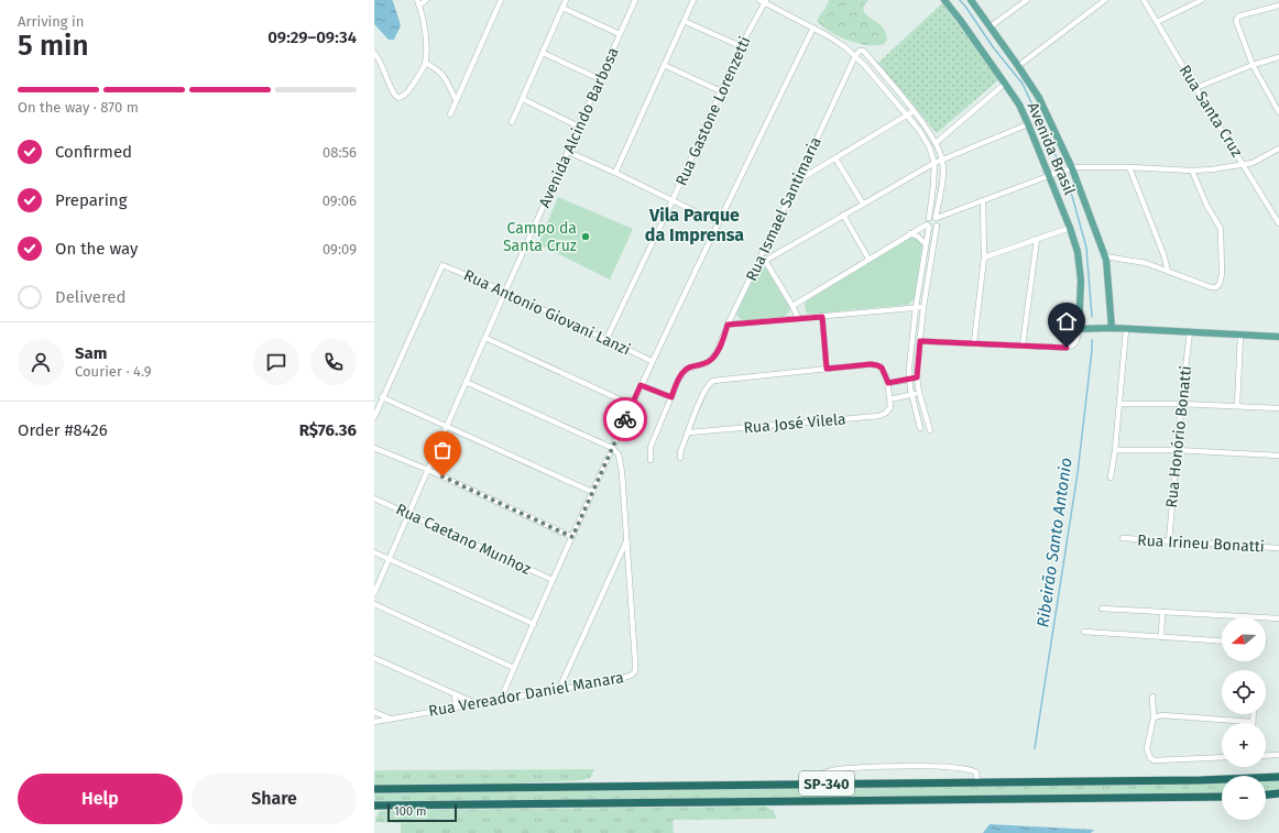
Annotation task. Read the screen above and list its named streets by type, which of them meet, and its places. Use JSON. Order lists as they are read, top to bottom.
{
  "streets": {
    "highway": ["SP-340"],
    "main road": ["Avenida Brasil"],
    "street": [
      "Rua Gastone Lorenzetti",
      "Rua Santa Cruz",
      "Avenida Alcindo Barbosa",
      "Rua Ismael Santimaria",
      "Rua Antonio Giovani Lanzi",
      "Rua José Vilela",
      "Rua Honório Bonatti",
      "Rua Caetano Munhoz",
      "Rua Irineu Bonatti",
      "Rua Vereador Daniel Manara"
    ]
  },
  "crossings": [
    ["Rua Gastone Lorenzetti", "Rua Antonio Giovani Lanzi"],
    ["Avenida Alcindo Barbosa", "Rua Antonio Giovani Lanzi"],
    ["Avenida Alcindo Barbosa", "Rua Caetano Munhoz"],
    ["Rua Honório Bonatti", "Rua Irineu Bonatti"]
  ],
  "districts": ["Vila Parque da Imprensa"],
  "water": ["Ribeirão Santo Antonio"],
  "places": ["Campo da Santa Cruz"],
  "scale_bar": "100 m",
  "north": "left",
  "page": {
    "heading": ["5 min", "Arriving in", "09:29–09:34"],
    "panel": [
      "Sam",
      "Courier · 4.9",
      "Order #8426",
      "R$76.36"
    ],
    "bar": "On the way · 870 m",
    "list": [
      ["Confirmed", "08:56"],
      ["Preparing", "09:06"],
      ["On the way", "09:09"],
      "Delivered"
    ],
    "map_buttons": ["+", "−"],
    "buttons": ["Help", "Share"],
    "scale": "100 m"
  }
}
